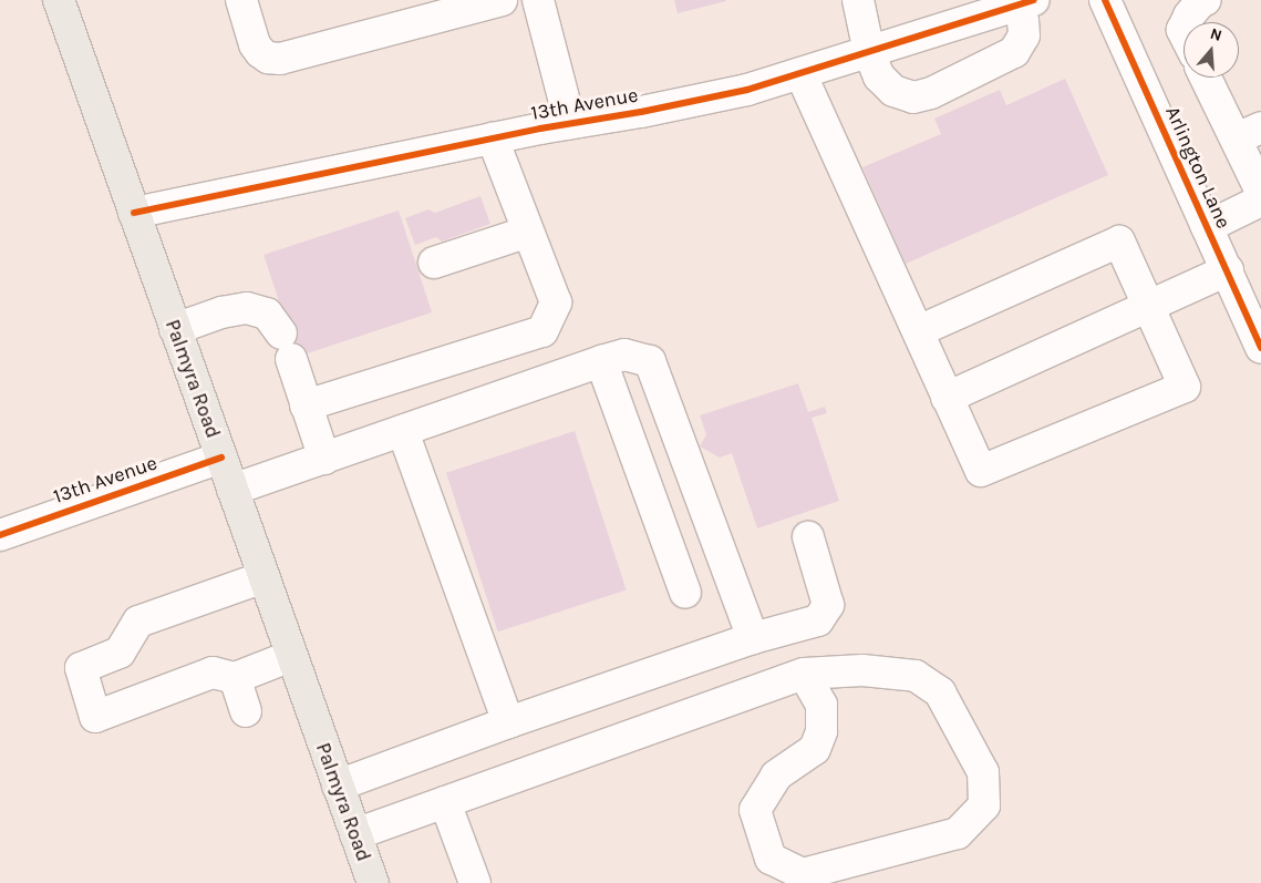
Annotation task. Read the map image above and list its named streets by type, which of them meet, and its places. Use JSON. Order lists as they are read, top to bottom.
{
  "streets": {
    "main road": ["Palmyra Road"],
    "street": ["13th Avenue", "Arlington Lane"]
  },
  "crossings": [
    ["13th Avenue", "Palmyra Road"]
  ],
  "north": "top"
}
